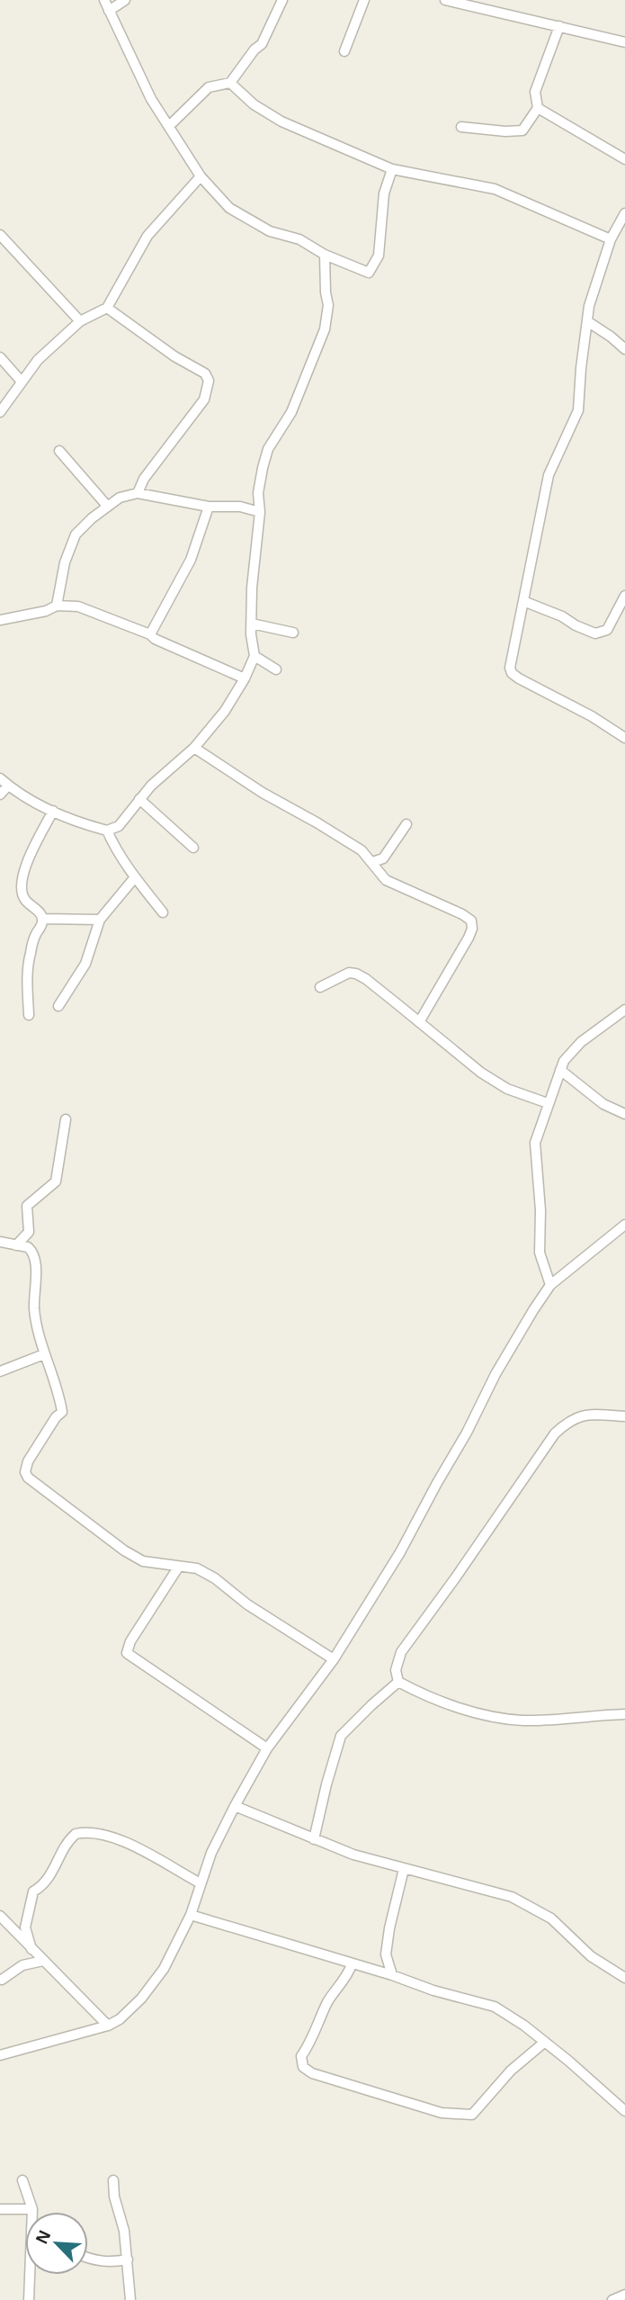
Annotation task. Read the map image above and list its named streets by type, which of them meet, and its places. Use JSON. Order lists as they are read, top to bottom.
{
  "north": "top left"
}
